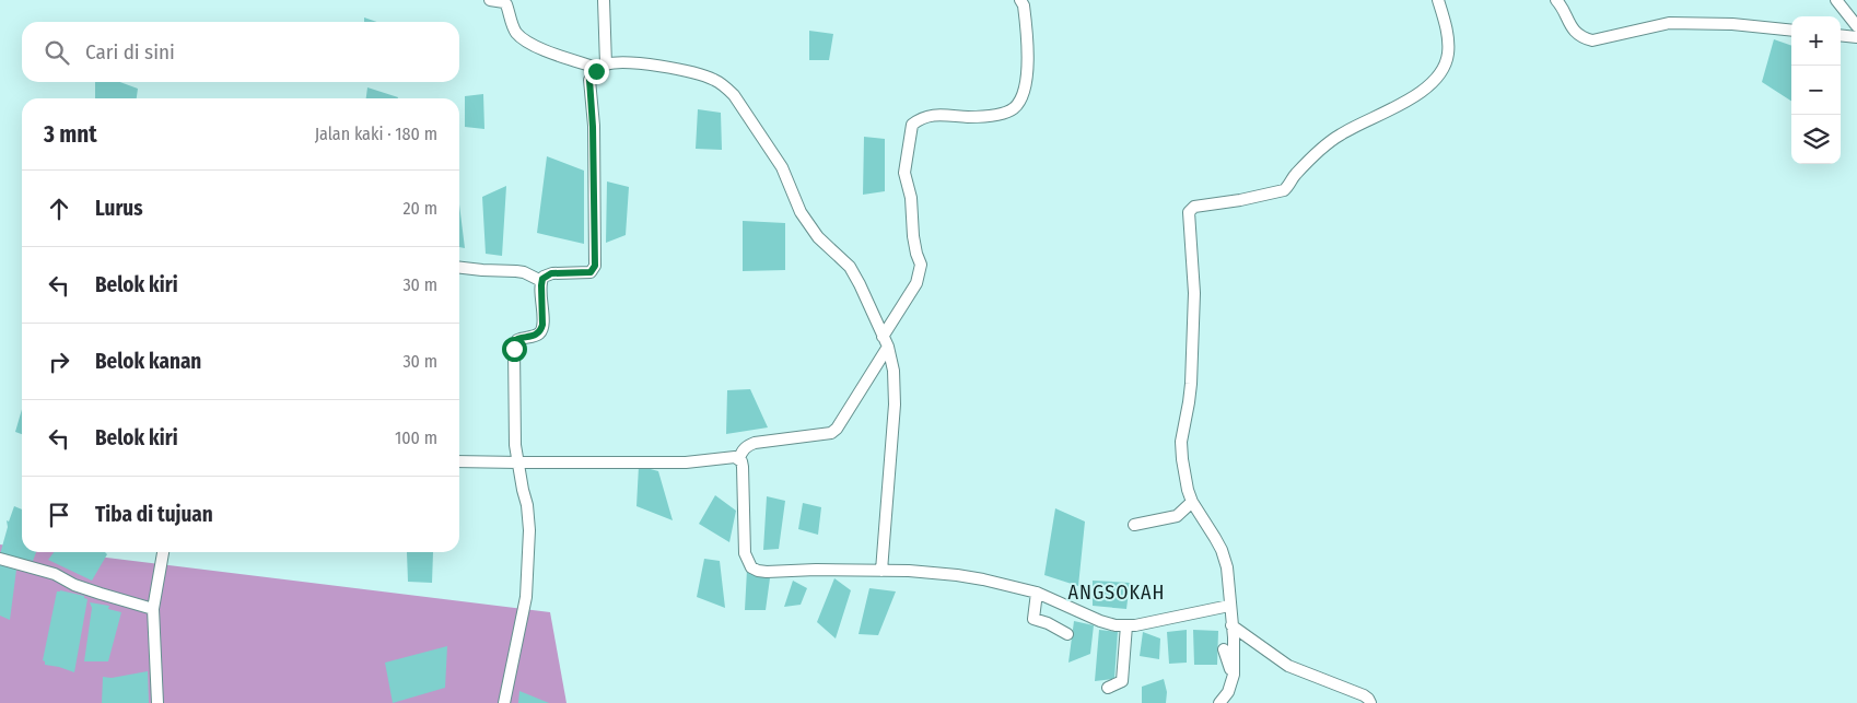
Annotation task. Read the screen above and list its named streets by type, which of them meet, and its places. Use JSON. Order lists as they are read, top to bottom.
{
  "districts": ["ANGSOKAH"],
  "page": {
    "map_buttons": ["+", "−"],
    "search": "Cari di sini",
    "heading": ["3 mnt", "Jalan kaki · 180 m"],
    "list": [
      ["Lurus", "20 m"],
      ["Belok kiri", "30 m"],
      ["Belok kanan", "30 m"],
      ["Belok kiri", "100 m"],
      "Tiba di tujuan"
    ]
  }
}
